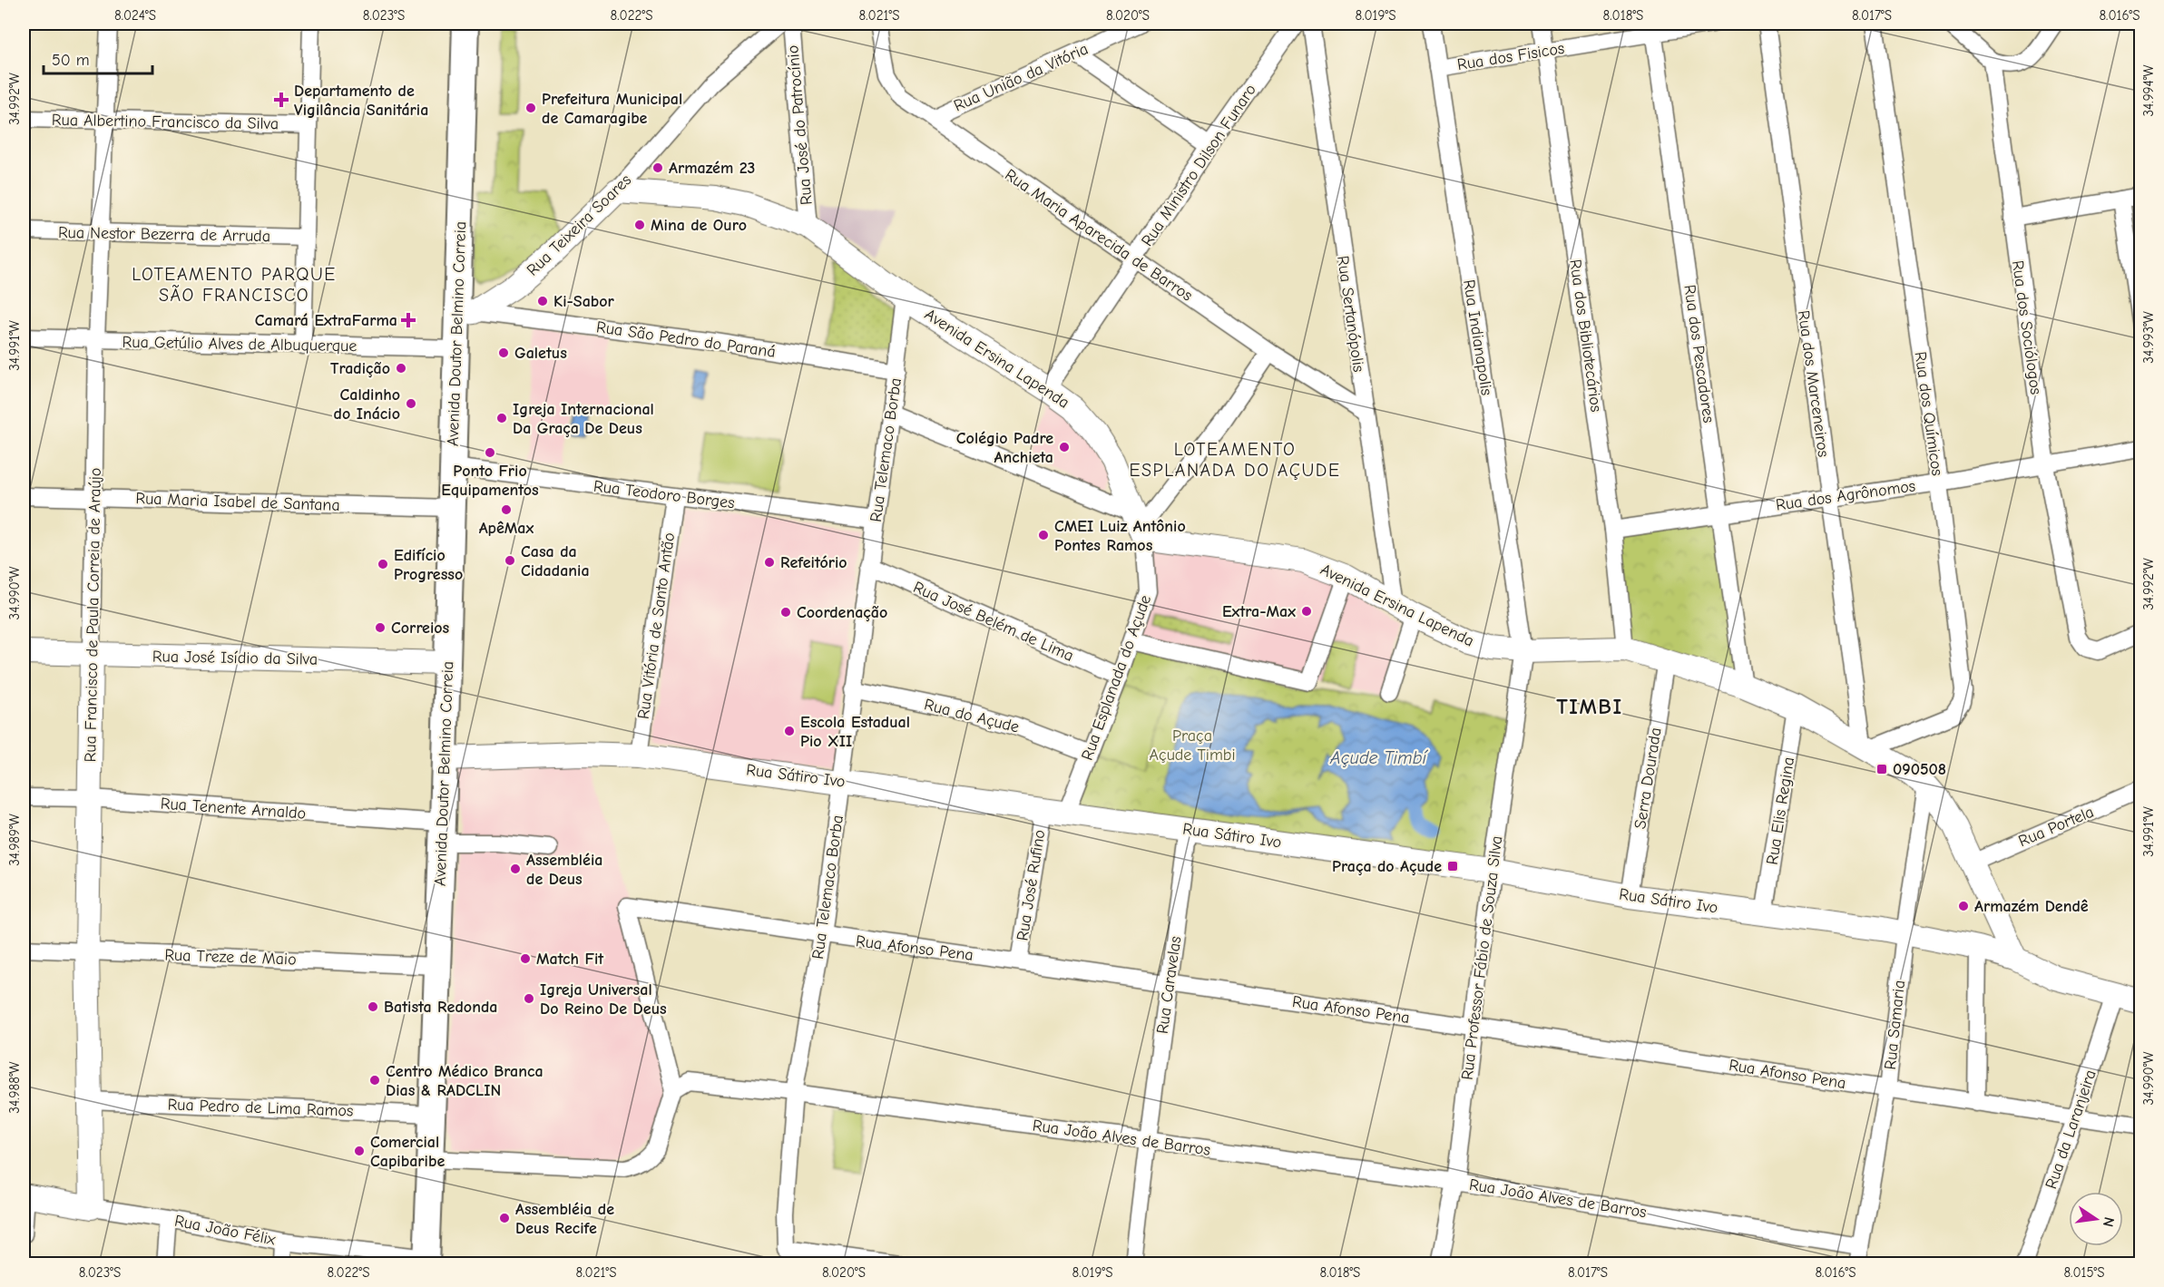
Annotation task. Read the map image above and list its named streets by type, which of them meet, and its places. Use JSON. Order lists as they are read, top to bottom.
{
  "streets": {
    "main road": ["Avenida Doutor Belmino Correia"],
    "street": [
      "Rua dos Fisicos",
      "Rua União da Vitória",
      "Rua Albertino Francisco da Silva",
      "Rua José do Patrocínio",
      "Rua Ministro Dilson Funaro",
      "Rua Teixeira Soares",
      "Rua Nestor Bezerra de Arruda",
      "Rua Maria Aparecida de Barros",
      "Rua Sertanópolis",
      "Rua dos Sociólogos",
      "Rua dos Bibliotecários",
      "Rua Indianapolis",
      "Rua São Pedro do Paraná",
      "Rua Getúlio Alves de Albuquerque",
      "Rua dos Pescadores",
      "Avenida Ersina Lapenda",
      "Rua dos Marceneiros",
      "Rua dos Químicos",
      "Rua Telemaco Borba",
      "Rua Teodoro Borges",
      "Rua dos Agrônomos",
      "Rua Maria Isabel de Santana",
      "Rua Francisco de Paula Correia de Araújo",
      "Rua José Belém de Lima",
      "Rua Vitória de Santo Antão",
      "Rua José Isídio da Silva",
      "Rua Esplanada do Açude",
      "Rua do Açude",
      "Rua Sátiro Ivo",
      "Serra Dourada",
      "Rua Tenente Arnaldo",
      "Rua Elis Regina",
      "Rua Portela",
      "Rua José Rufino",
      "Rua Afonso Pena",
      "Rua Treze de Maio",
      "Rua Professor Fábio de Souza Silva",
      "Rua Caravelas",
      "Rua Samaria",
      "Rua Pedro de Lima Ramos",
      "Rua da Laranjeira",
      "Rua João Alves de Barros",
      "Rua João Félix"
    ]
  },
  "crossings": [
    ["Rua dos Fisicos", "Rua dos Bibliotecários"],
    ["Rua dos Fisicos", "Rua Indianapolis"],
    ["Rua dos Fisicos", "Rua dos Pescadores"],
    ["Rua União da Vitória", "Rua Maria Aparecida de Barros"],
    ["Rua Albertino Francisco da Silva", "Rua Francisco de Paula Correia de Araújo"],
    ["Rua José do Patrocínio", "Avenida Ersina Lapenda"],
    ["Rua Ministro Dilson Funaro", "Rua Maria Aparecida de Barros"],
    ["Rua Ministro Dilson Funaro", "Avenida Ersina Lapenda"],
    ["Rua Teixeira Soares", "Avenida Doutor Belmino Correia"],
    ["Rua Teixeira Soares", "Rua São Pedro do Paraná"],
    ["Rua Teixeira Soares", "Avenida Ersina Lapenda"],
    ["Rua Nestor Bezerra de Arruda", "Rua Francisco de Paula Correia de Araújo"],
    ["Rua Maria Aparecida de Barros", "Rua Sertanópolis"],
    ["Rua Sertanópolis", "Avenida Ersina Lapenda"],
    ["Rua dos Sociólogos", "Rua dos Agrônomos"],
    ["Avenida Doutor Belmino Correia", "Rua São Pedro do Paraná"],
    ["Avenida Doutor Belmino Correia", "Rua Getúlio Alves de Albuquerque"],
    ["Avenida Doutor Belmino Correia", "Rua Teodoro Borges"],
    ["Avenida Doutor Belmino Correia", "Rua Maria Isabel de Santana"],
    ["Avenida Doutor Belmino Correia", "Rua José Isídio da Silva"],
    ["Avenida Doutor Belmino Correia", "Rua Sátiro Ivo"],
    ["Avenida Doutor Belmino Correia", "Rua Tenente Arnaldo"],
    ["Avenida Doutor Belmino Correia", "Rua Treze de Maio"],
    ["Avenida Doutor Belmino Correia", "Rua Pedro de Lima Ramos"],
    ["Avenida Doutor Belmino Correia", "Rua João Félix"],
    ["Rua dos Bibliotecários", "Avenida Ersina Lapenda"],
    ["Rua dos Bibliotecários", "Rua dos Agrônomos"],
    ["Rua Indianapolis", "Avenida Ersina Lapenda"],
    ["Rua Indianapolis", "Rua Professor Fábio de Souza Silva"],
    ["Rua São Pedro do Paraná", "Rua Telemaco Borba"],
    ["Rua Getúlio Alves de Albuquerque", "Rua Francisco de Paula Correia de Araújo"],
    ["Rua dos Pescadores", "Avenida Ersina Lapenda"],
    ["Rua dos Pescadores", "Rua dos Agrônomos"],
    ["Avenida Ersina Lapenda", "Rua dos Marceneiros"],
    ["Avenida Ersina Lapenda", "Rua dos Químicos"],
    ["Avenida Ersina Lapenda", "Rua Telemaco Borba"],
    ["Avenida Ersina Lapenda", "Rua Esplanada do Açude"],
    ["Avenida Ersina Lapenda", "Rua Sátiro Ivo"],
    ["Avenida Ersina Lapenda", "Serra Dourada"],
    ["Avenida Ersina Lapenda", "Rua Elis Regina"],
    ["Avenida Ersina Lapenda", "Rua Portela"],
    ["Avenida Ersina Lapenda", "Rua Professor Fábio de Souza Silva"],
    ["Avenida Ersina Lapenda", "Rua Samaria"],
    ["Rua dos Marceneiros", "Rua dos Químicos"],
    ["Rua dos Marceneiros", "Rua dos Agrônomos"],
    ["Rua dos Químicos", "Rua dos Agrônomos"],
    ["Rua Telemaco Borba", "Rua Teodoro Borges"],
    ["Rua Telemaco Borba", "Rua José Belém de Lima"],
    ["Rua Telemaco Borba", "Rua do Açude"],
    ["Rua Telemaco Borba", "Rua Sátiro Ivo"],
    ["Rua Telemaco Borba", "Rua Afonso Pena"],
    ["Rua Telemaco Borba", "Rua João Alves de Barros"],
    ["Rua Teodoro Borges", "Rua Vitória de Santo Antão"],
    ["Rua Maria Isabel de Santana", "Rua Francisco de Paula Correia de Araújo"],
    ["Rua Francisco de Paula Correia de Araújo", "Rua José Isídio da Silva"],
    ["Rua Francisco de Paula Correia de Araújo", "Rua Tenente Arnaldo"],
    ["Rua Francisco de Paula Correia de Araújo", "Rua Treze de Maio"],
    ["Rua Francisco de Paula Correia de Araújo", "Rua Pedro de Lima Ramos"],
    ["Rua Francisco de Paula Correia de Araújo", "Rua João Félix"],
    ["Rua José Belém de Lima", "Rua Esplanada do Açude"],
    ["Rua Vitória de Santo Antão", "Rua Sátiro Ivo"],
    ["Rua Esplanada do Açude", "Rua do Açude"],
    ["Rua Esplanada do Açude", "Rua Sátiro Ivo"],
    ["Rua Esplanada do Açude", "Rua José Rufino"],
    ["Rua Sátiro Ivo", "Serra Dourada"],
    ["Rua Sátiro Ivo", "Rua Elis Regina"],
    ["Rua Sátiro Ivo", "Rua José Rufino"],
    ["Rua Sátiro Ivo", "Rua Professor Fábio de Souza Silva"],
    ["Rua Sátiro Ivo", "Rua Caravelas"],
    ["Rua Sátiro Ivo", "Rua Samaria"],
    ["Rua José Rufino", "Rua Afonso Pena"],
    ["Rua Afonso Pena", "Rua Professor Fábio de Souza Silva"],
    ["Rua Afonso Pena", "Rua Caravelas"],
    ["Rua Afonso Pena", "Rua Samaria"],
    ["Rua Afonso Pena", "Rua da Laranjeira"],
    ["Rua Afonso Pena", "Rua João Alves de Barros"],
    ["Rua Professor Fábio de Souza Silva", "Rua João Alves de Barros"],
    ["Rua Caravelas", "Rua João Alves de Barros"],
    ["Rua Samaria", "Rua João Alves de Barros"]
  ],
  "districts": ["LOTEAMENTO PARQUE SÃO FRANCISCO", "LOTEAMENTO ESPLANADA DO AÇUDE", "TIMBI"],
  "water": ["Açude Timbí"],
  "parks": ["Praça Açude Timbi"],
  "places": {
    "health": ["Departamento de Vigilância Sanitária", "Camará ExtraFarma"],
    "other": [
      "Prefeitura Municipal de Camaragibe",
      "Armazém 23",
      "Mina de Ouro",
      "Ki-Sabor",
      "Galetus",
      "Tradição",
      "Caldinho do Inácio",
      "Igreja Internacional Da Graça De Deus",
      "Colégio Padre Anchieta",
      "Ponto Frio Equipamentos",
      "ApêMax",
      "CMEI Luiz Antônio Pontes Ramos",
      "Casa da Cidadania",
      "Refeitório",
      "Edifício Progresso",
      "Extra-Max",
      "Coordenação",
      "Correios",
      "Escola Estadual Pio XII",
      "Assembléia de Deus",
      "Armazém Dendê",
      "Match Fit",
      "Igreja Universal Do Reino De Deus",
      "Batista Redonda",
      "Centro Médico Branca Dias & RADCLIN",
      "Comercial Capibaribe",
      "Assembléia de Deus Recife"
    ],
    "transit": ["090508", "Praça do Açude"]
  },
  "scale_bar": "50 m",
  "north": "right",
  "coordinates": [
    "8.024°S",
    "8.023°S",
    "8.022°S",
    "8.021°S",
    "8.020°S",
    "8.019°S",
    "8.018°S",
    "8.017°S",
    "8.016°S",
    "34.994°W",
    "34.992°W",
    "34.993°W",
    "34.991°W",
    "34.990°W",
    "34.989°W",
    "34.988°W",
    "8.015°S"
  ]
}
